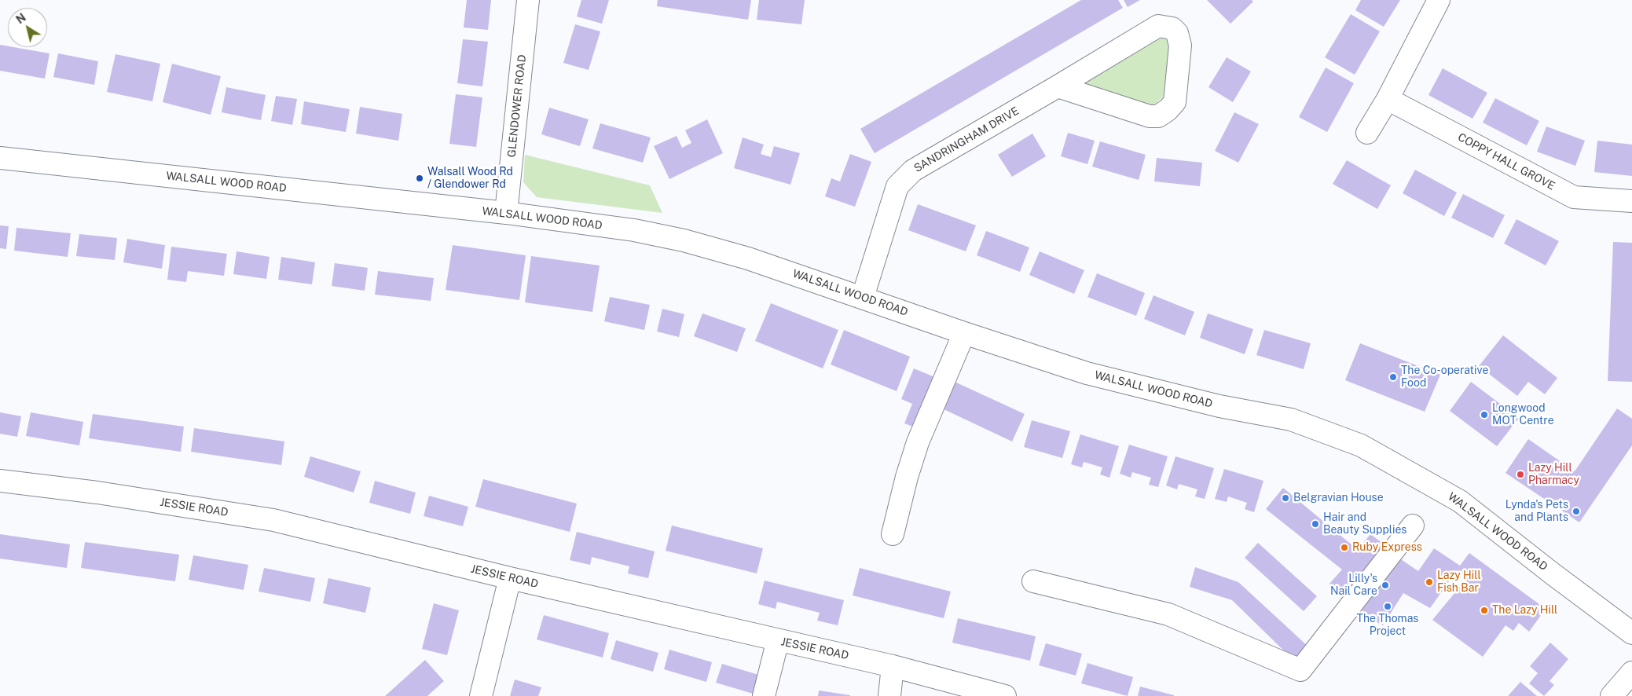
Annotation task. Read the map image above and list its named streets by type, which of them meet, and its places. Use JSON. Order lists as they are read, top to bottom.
{
  "streets": {
    "street": [
      "GLENDOWER ROAD",
      "SANDRINGHAM DRIVE",
      "COPPY HALL GROVE",
      "WALSALL WOOD ROAD",
      "JESSIE ROAD"
    ]
  },
  "crossings": [
    ["GLENDOWER ROAD", "WALSALL WOOD ROAD"],
    ["SANDRINGHAM DRIVE", "WALSALL WOOD ROAD"]
  ],
  "places": [
    "Walsall Wood Rd / Glendower Rd",
    "The Co-operative Food",
    "Longwood MOT Centre",
    "Lazy Hill Pharmacy",
    "Belgravian House",
    "Lynda's Pets and Plants",
    "Hair and Beauty Supplies",
    "Ruby Express",
    "Lazy Hill Fish Bar",
    "Lilly's Nail Care",
    "The Thomas Project",
    "The Lazy Hill"
  ],
  "north": "top left"
}
